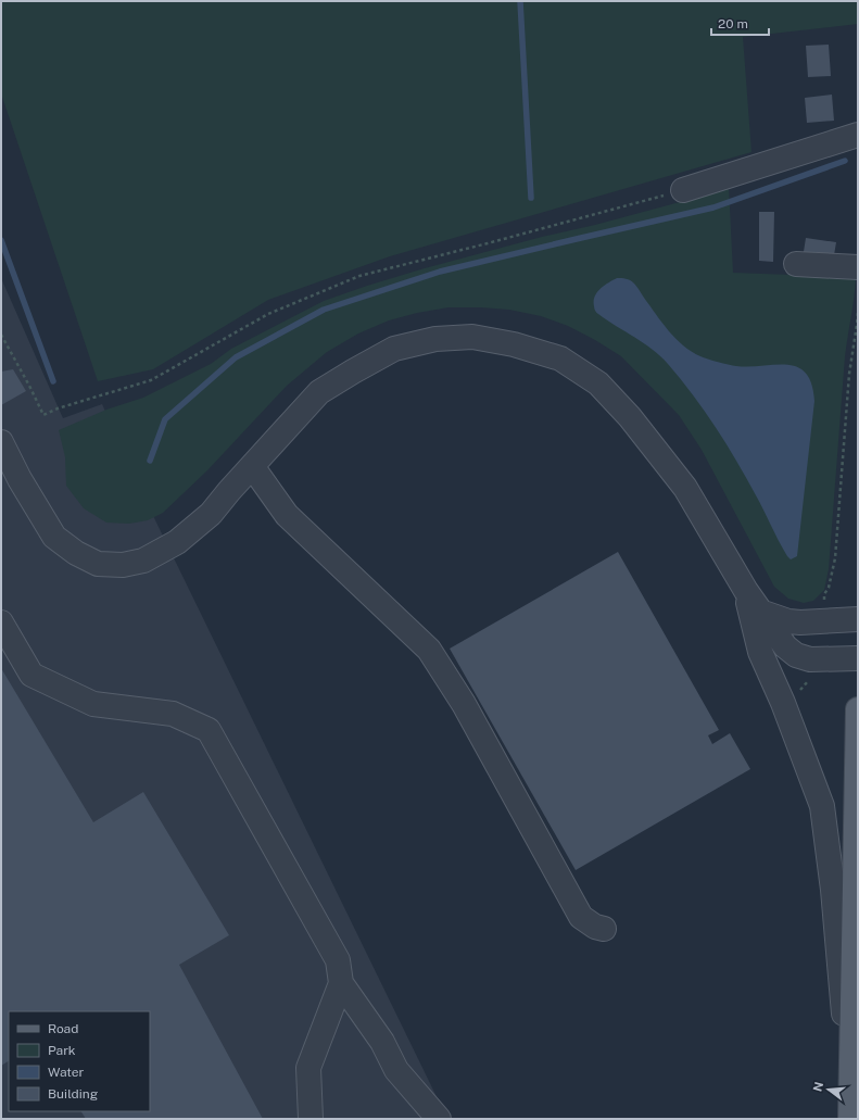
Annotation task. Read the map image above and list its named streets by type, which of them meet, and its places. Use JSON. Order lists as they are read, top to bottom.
{
  "legend": [
    "Road",
    "Park",
    "Water",
    "Building"
  ],
  "scale_bar": "20 m",
  "north": "left"
}
